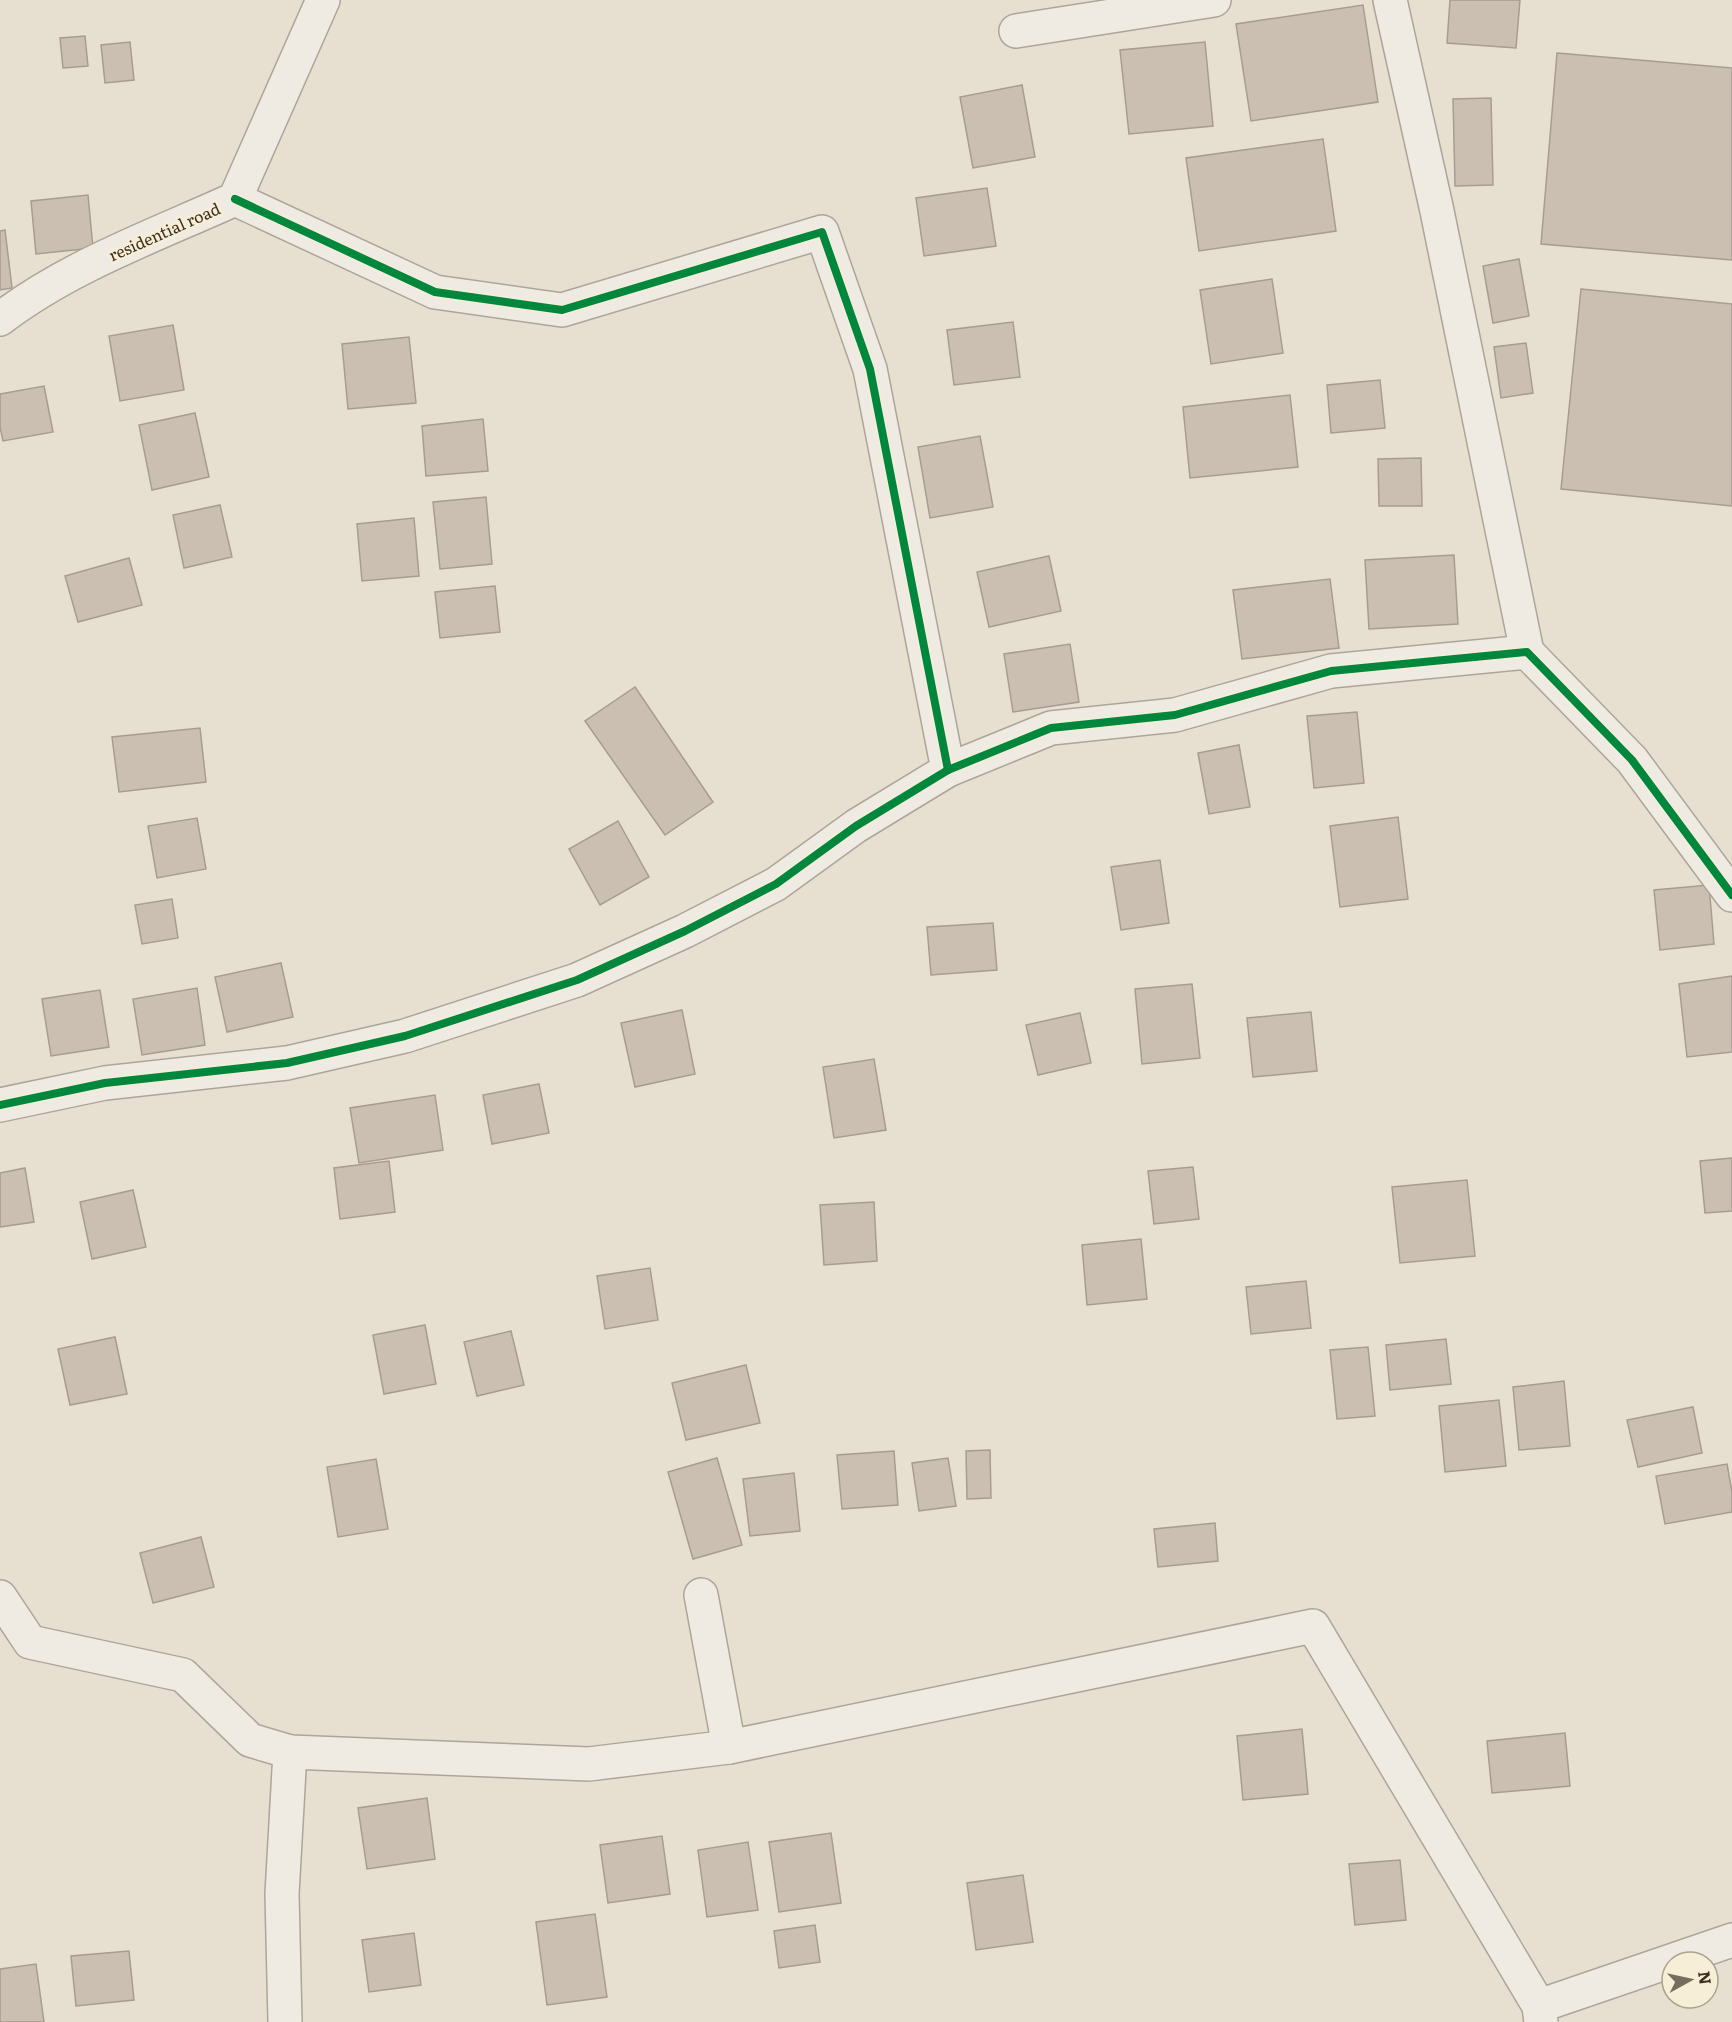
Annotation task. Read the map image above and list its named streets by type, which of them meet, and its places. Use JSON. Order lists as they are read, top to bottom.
{
  "streets": {
    "street": ["residential road"]
  },
  "north": "right"
}
